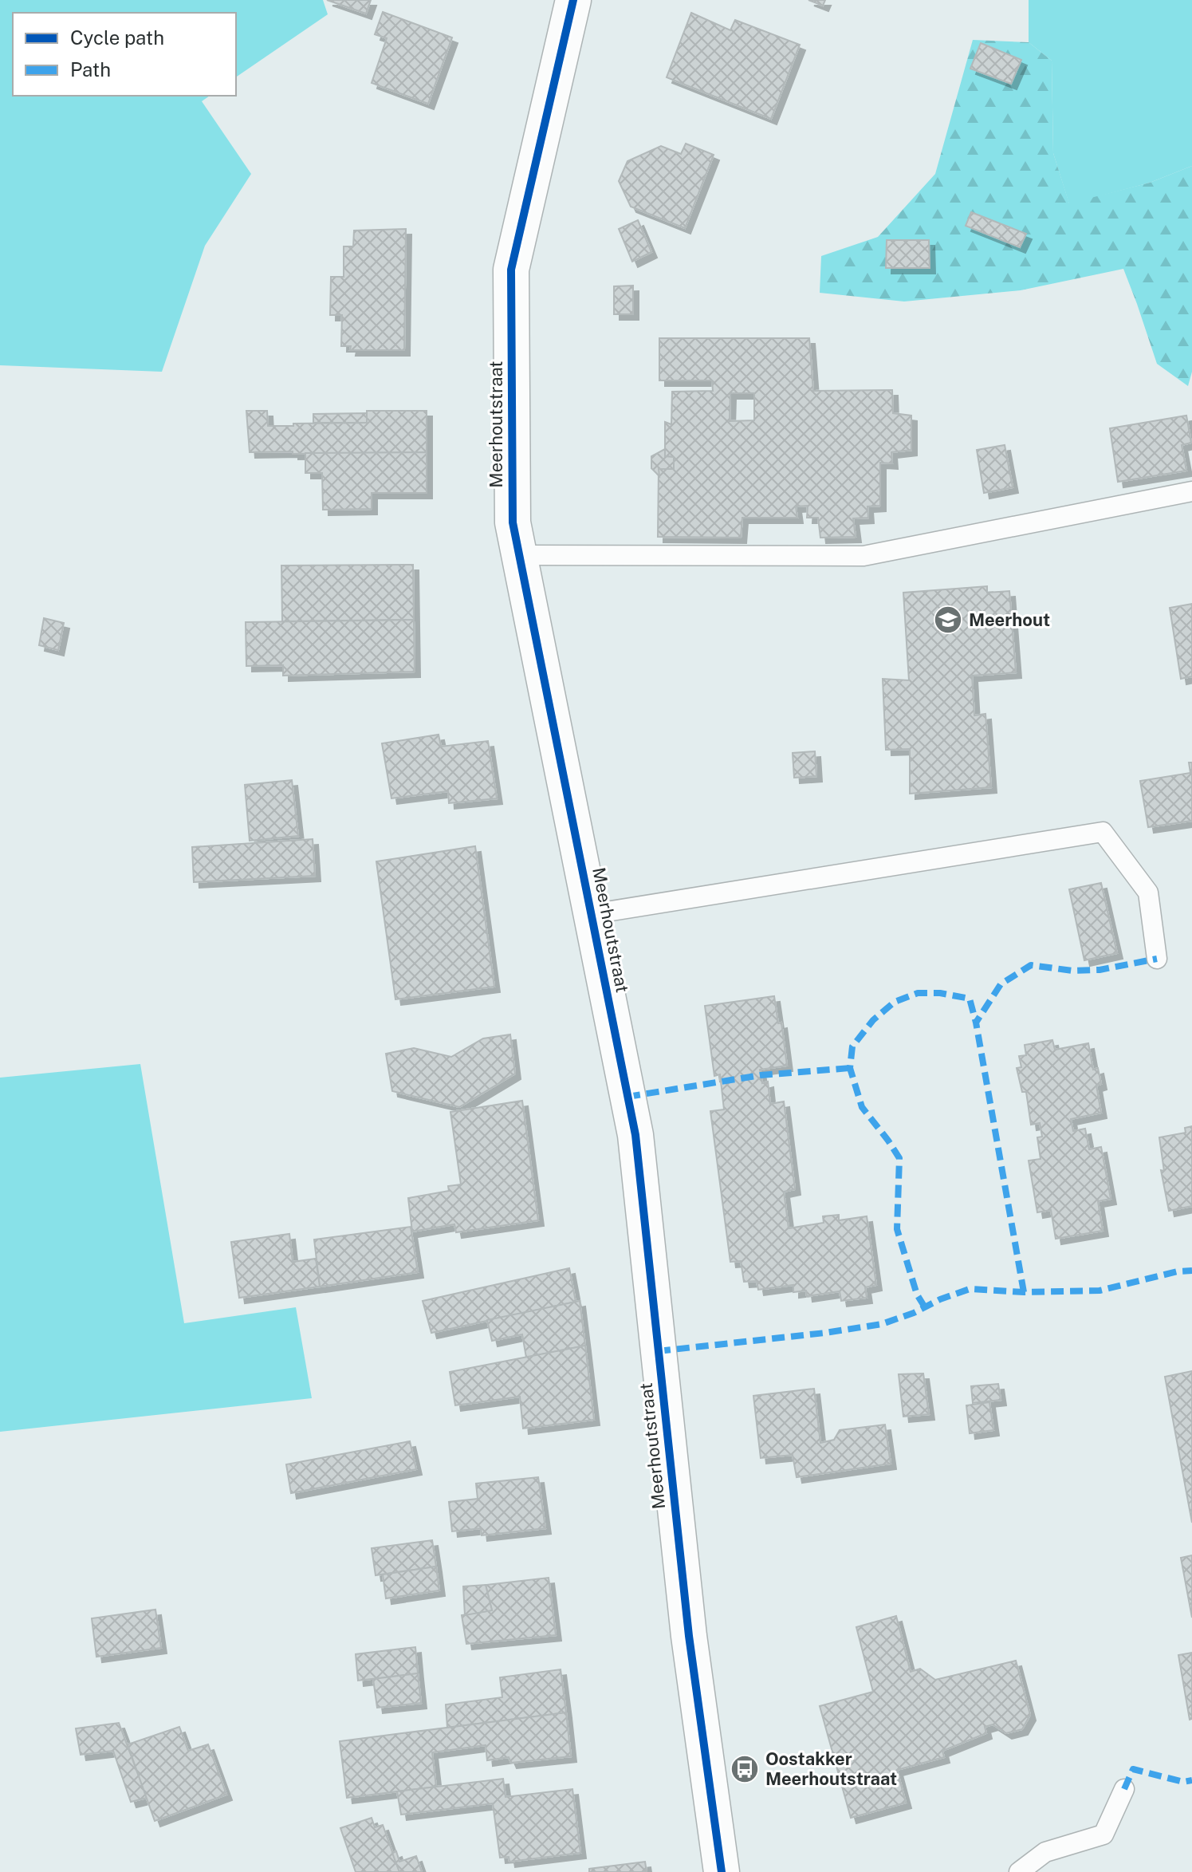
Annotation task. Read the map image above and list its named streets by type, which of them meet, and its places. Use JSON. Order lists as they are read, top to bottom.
{
  "streets": {
    "street": ["Meerhoutstraat"]
  },
  "places": {
    "school or university": ["Meerhout"],
    "bus stop": ["Oostakker Meerhoutstraat"]
  },
  "legend": ["Cycle path", "Path"]
}
